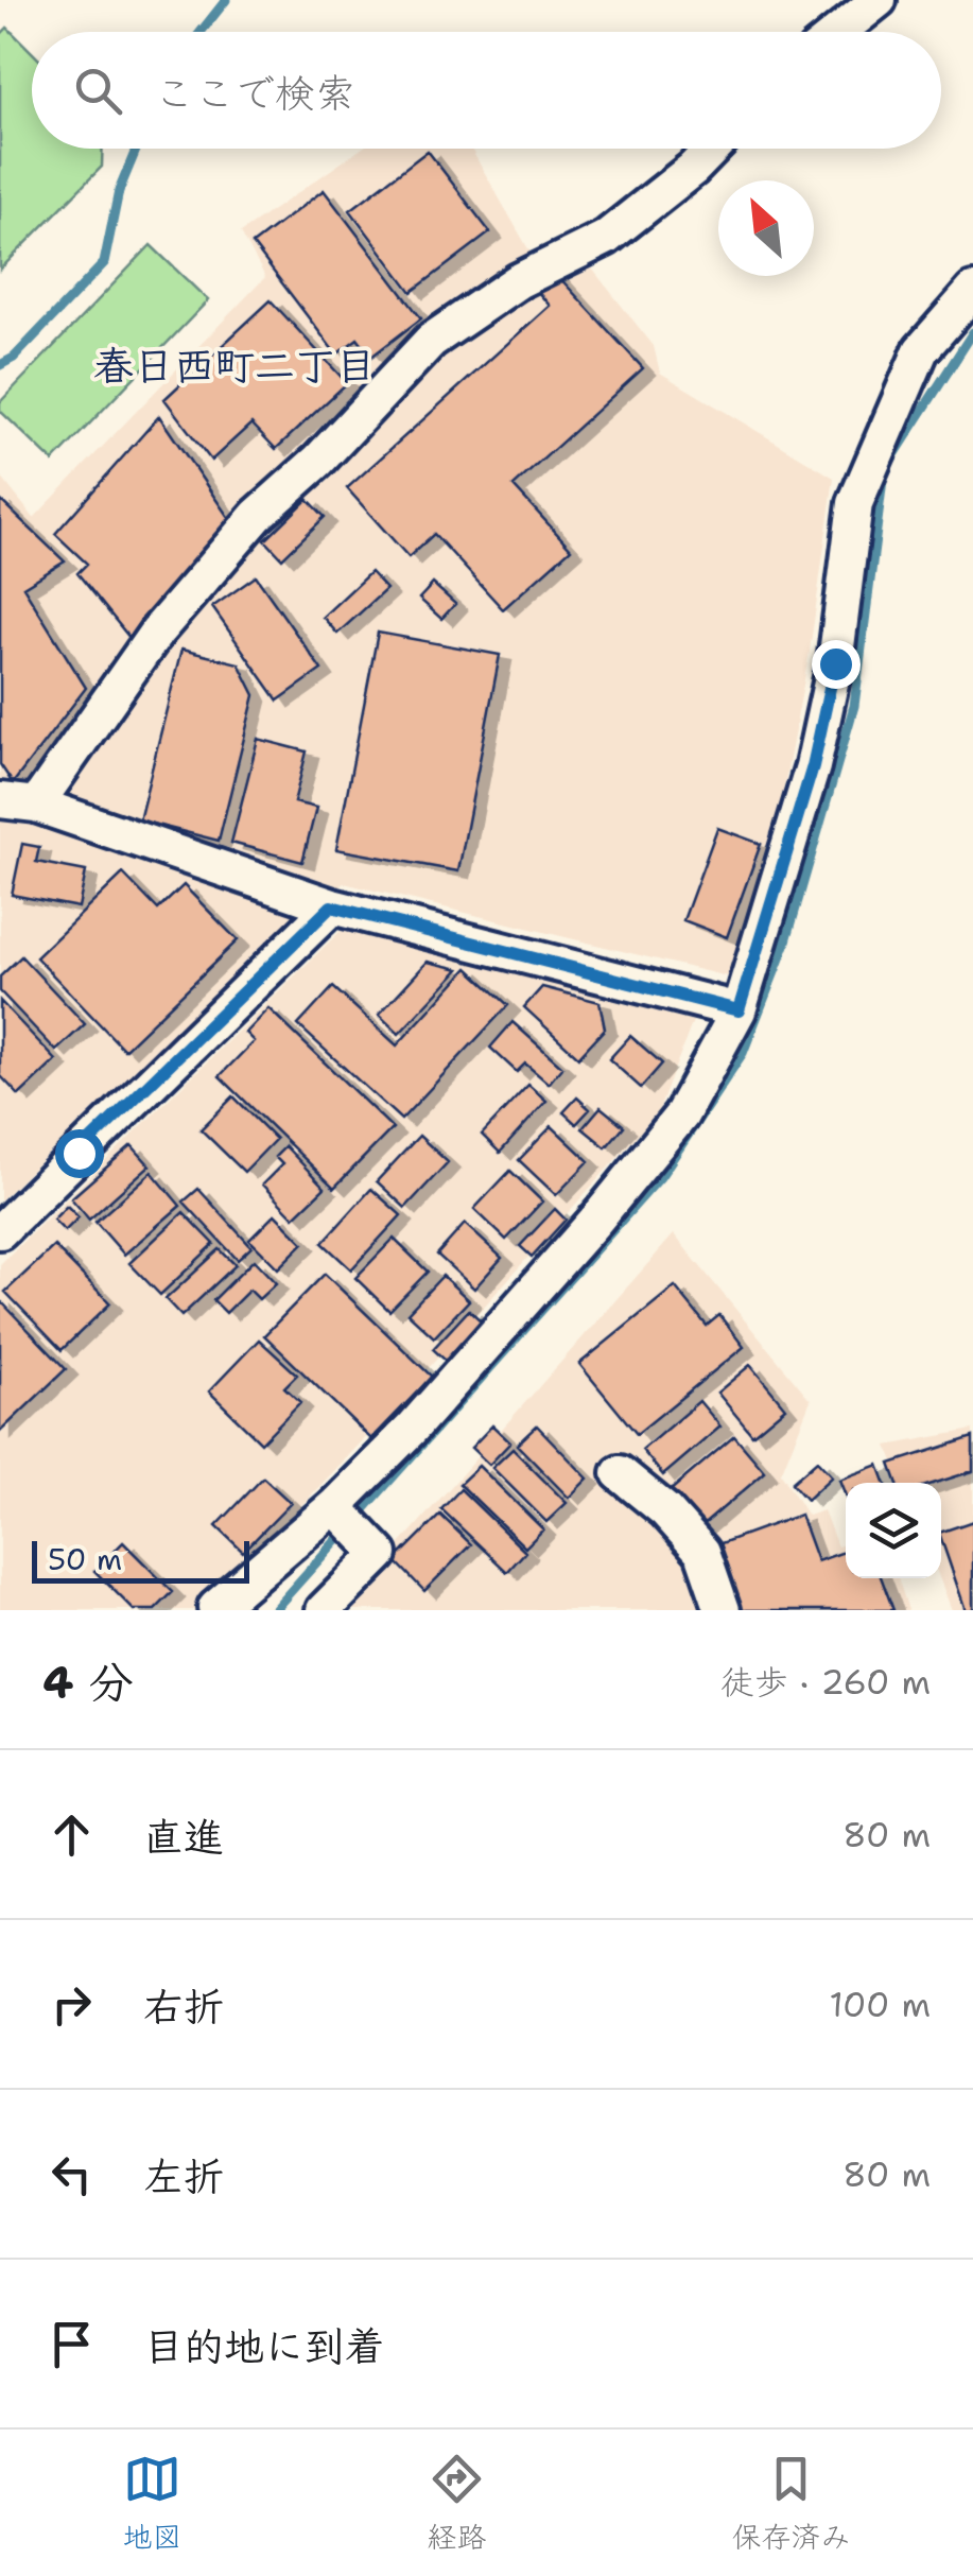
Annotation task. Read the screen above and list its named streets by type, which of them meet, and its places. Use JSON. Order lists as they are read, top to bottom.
{
  "districts": ["春日西町二丁目"],
  "scale_bar": "50 m",
  "north": "top left",
  "page": {
    "search": "ここで検索",
    "scale": "50 m",
    "heading": ["4 分", "徒歩 · 260 m"],
    "list": [
      ["直進", "80 m"],
      ["右折", "100 m"],
      ["左折", "80 m"],
      "目的地に到着"
    ],
    "nav": ["地図", "経路", "保存済み"]
  }
}
